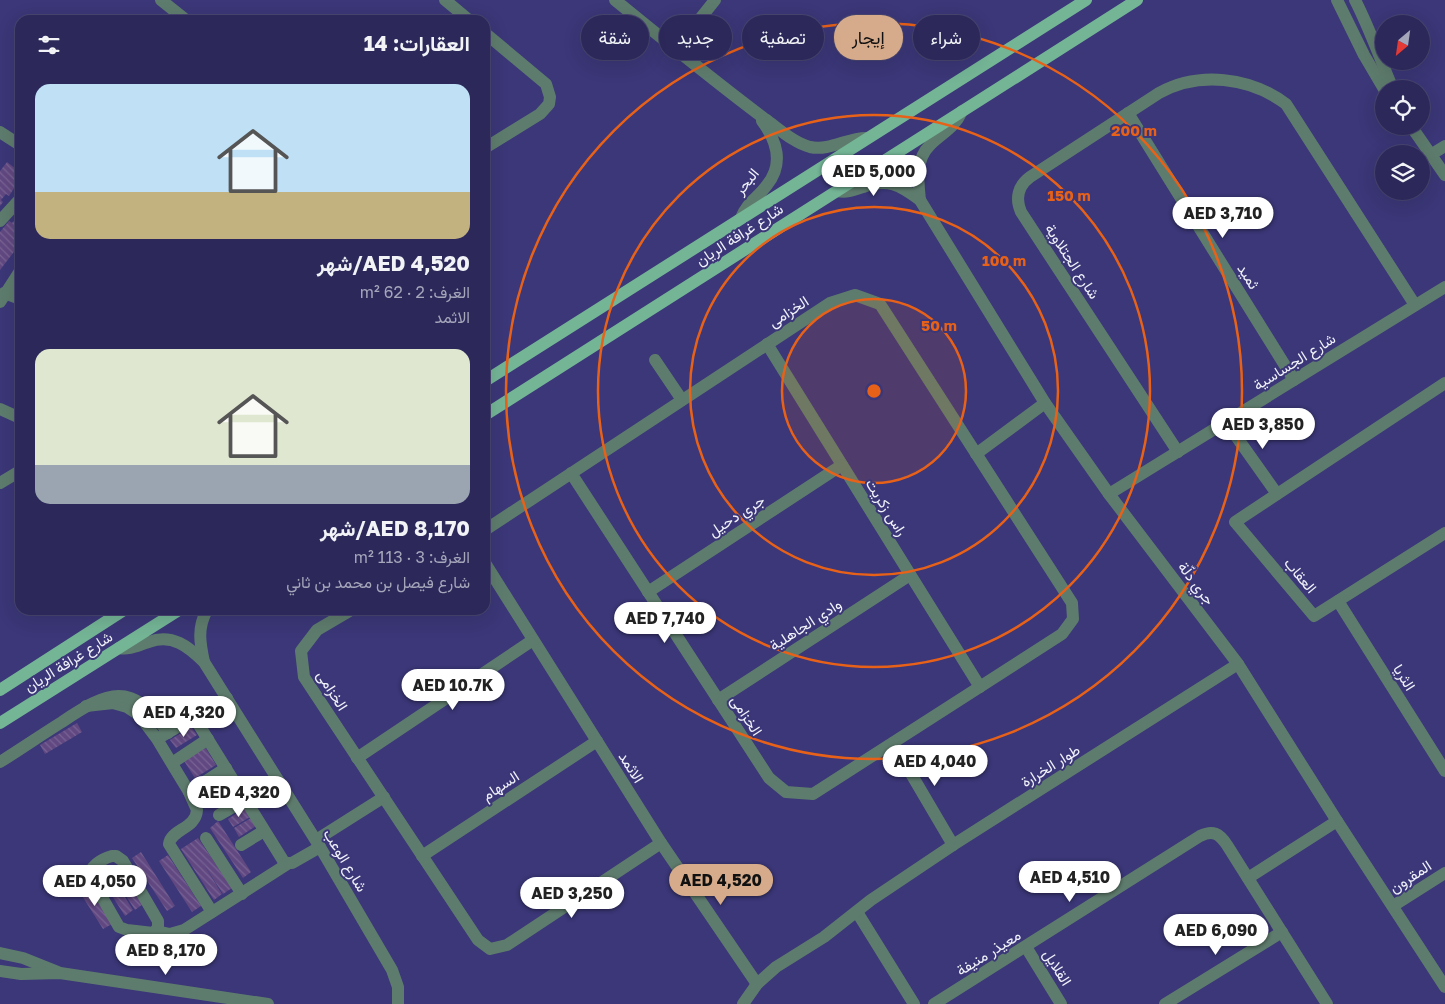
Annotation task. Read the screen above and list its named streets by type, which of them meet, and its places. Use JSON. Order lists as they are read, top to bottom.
{
  "streets": {
    "main road": ["شارع غرافة الريان"],
    "street": [
      "البحر",
      "شارع الجتلاوية",
      "ثميد",
      "الخزامى",
      "شارع الجساسية",
      "راس زكريت",
      "جري دحيل",
      "العقاب",
      "جري دلّة",
      "وادي الجاهلية",
      "الثريا",
      "طوار الخرارة",
      "الاثمد",
      "السهام",
      "شارع الوعب",
      "المقرون",
      "معيذر منيفة",
      "القلايل"
    ]
  },
  "crossings": [
    ["البحر", "شارع غرافة الريان"],
    ["شارع غرافة الريان", "جري دلّة"],
    ["شارع غرافة الريان", "شارع الوعب"],
    ["شارع الجتلاوية", "ثميد"],
    ["شارع الجتلاوية", "شارع الجساسية"],
    ["ثميد", "شارع الجساسية"],
    ["الخزامى", "راس زكريت"],
    ["الخزامى", "جري دحيل"],
    ["الخزامى", "وادي الجاهلية"],
    ["الخزامى", "الاثمد"],
    ["الخزامى", "السهام"],
    ["شارع الجساسية", "جري دلّة"],
    ["راس زكريت", "جري دحيل"],
    ["راس زكريت", "وادي الجاهلية"],
    ["العقاب", "الثريا"],
    ["جري دلّة", "طوار الخرارة"],
    ["جري دلّة", "المقرون"],
    ["طوار الخرارة", "الاثمد"],
    ["الاثمد", "السهام"],
    ["معيذر منيفة", "القلايل"]
  ],
  "north": "bottom left",
  "page": {
    "chip": [
      "شراء",
      "إيجار",
      "تصفية",
      "جديد",
      "شقة"
    ],
    "heading": "العقارات: 14",
    "list": [
      {
        "name": "AED 4,520/شهر",
        "note": "الغرف: 2 · 62 m² · الاثمد"
      },
      {
        "name": "AED 8,170/شهر",
        "note": "الغرف: 3 · 113 m² · شارع فيصل بن محمد بن ثاني"
      }
    ],
    "price": [
      "AED 5,000",
      "AED 3,710",
      "AED 3,850",
      "AED 7,740",
      "AED 10.7K",
      "AED 4,320",
      "AED 4,040",
      "AED 4,320",
      "AED 4,510",
      "AED 4,520",
      "AED 4,050",
      "AED 3,250",
      "AED 6,090",
      "AED 8,170"
    ]
  },
  "rings": [
    "200 m",
    "150 m",
    "100 m",
    "50 m"
  ]
}
